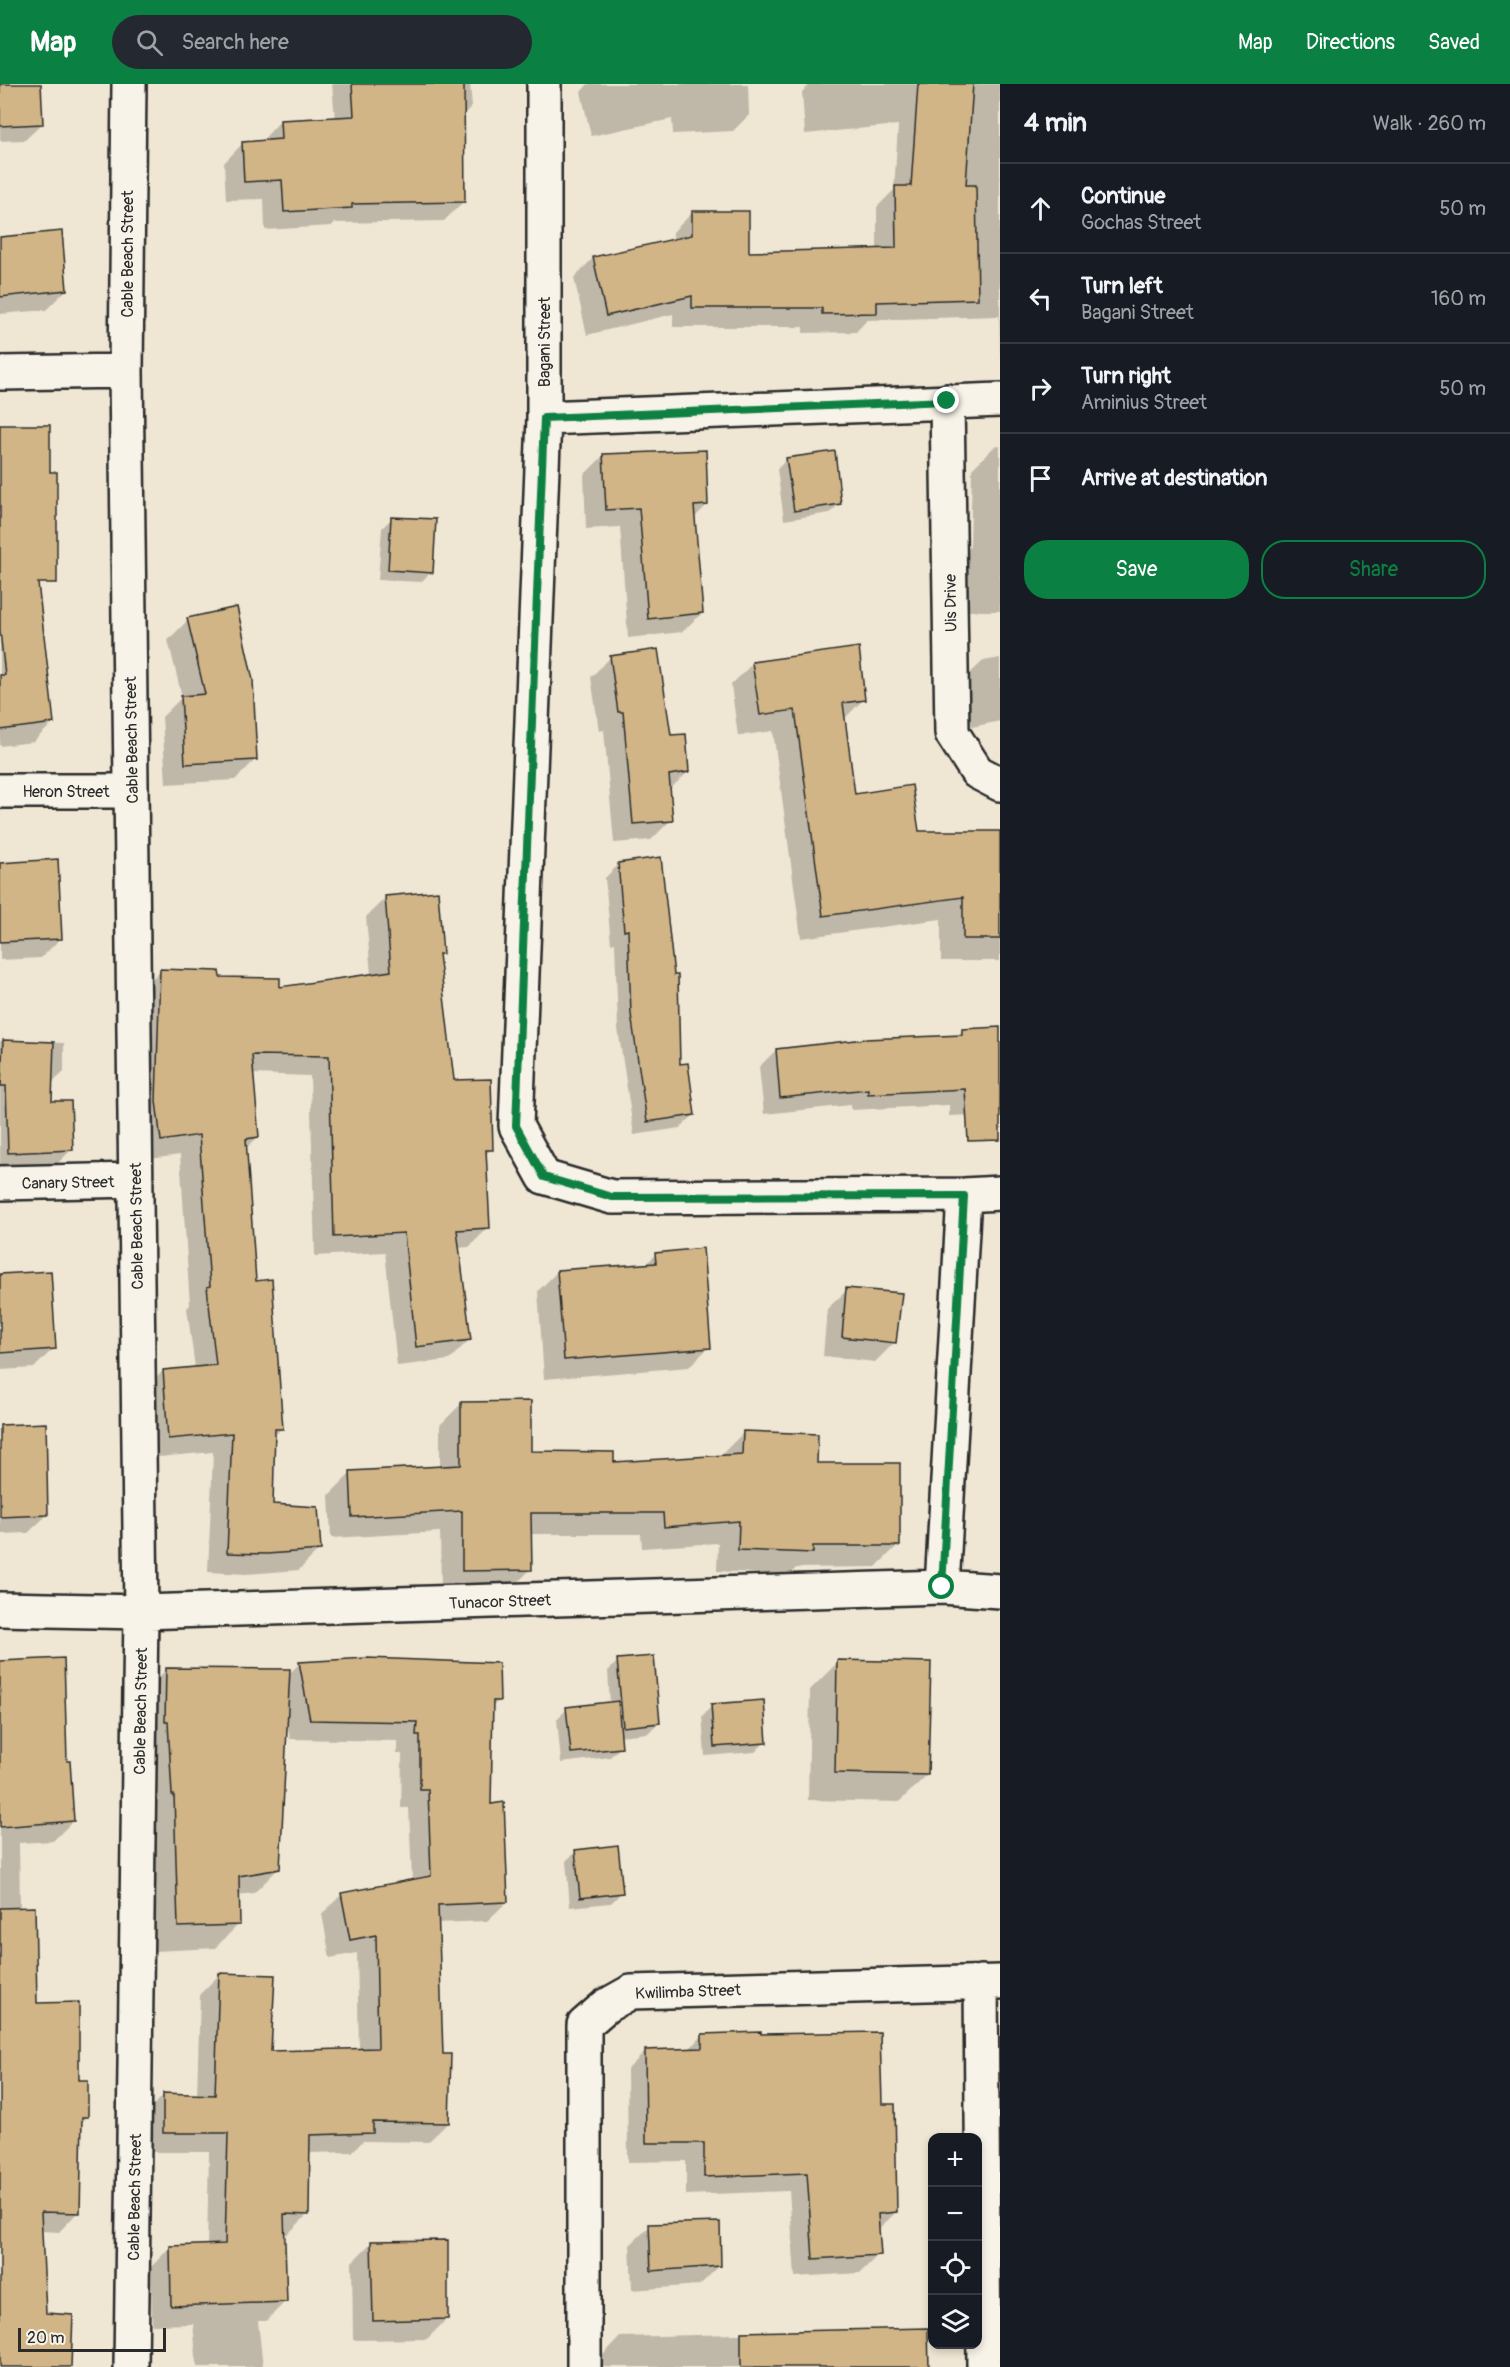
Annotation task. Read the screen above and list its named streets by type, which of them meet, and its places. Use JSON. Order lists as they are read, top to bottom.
{
  "streets": {
    "street": [
      "Cable Beach Street",
      "Bagani Street",
      "Uis Drive",
      "Heron Street",
      "Canary Street",
      "Tunacor Street",
      "Kwilimba Street"
    ]
  },
  "crossings": [
    ["Cable Beach Street", "Heron Street"],
    ["Cable Beach Street", "Canary Street"],
    ["Cable Beach Street", "Tunacor Street"]
  ],
  "scale_bar": "20 m",
  "page": {
    "header": "Map",
    "search": "Search here",
    "nav": ["Map", "Directions", "Saved"],
    "heading": ["4 min", "Walk · 260 m"],
    "list": [
      ["Continue", "Gochas Street", "50 m"],
      ["Turn left", "Bagani Street", "160 m"],
      ["Turn right", "Aminius Street", "50 m"],
      "Arrive at destination"
    ],
    "buttons": ["Save", "Share"],
    "map_buttons": ["+", "−"],
    "scale": "20 m"
  }
}
